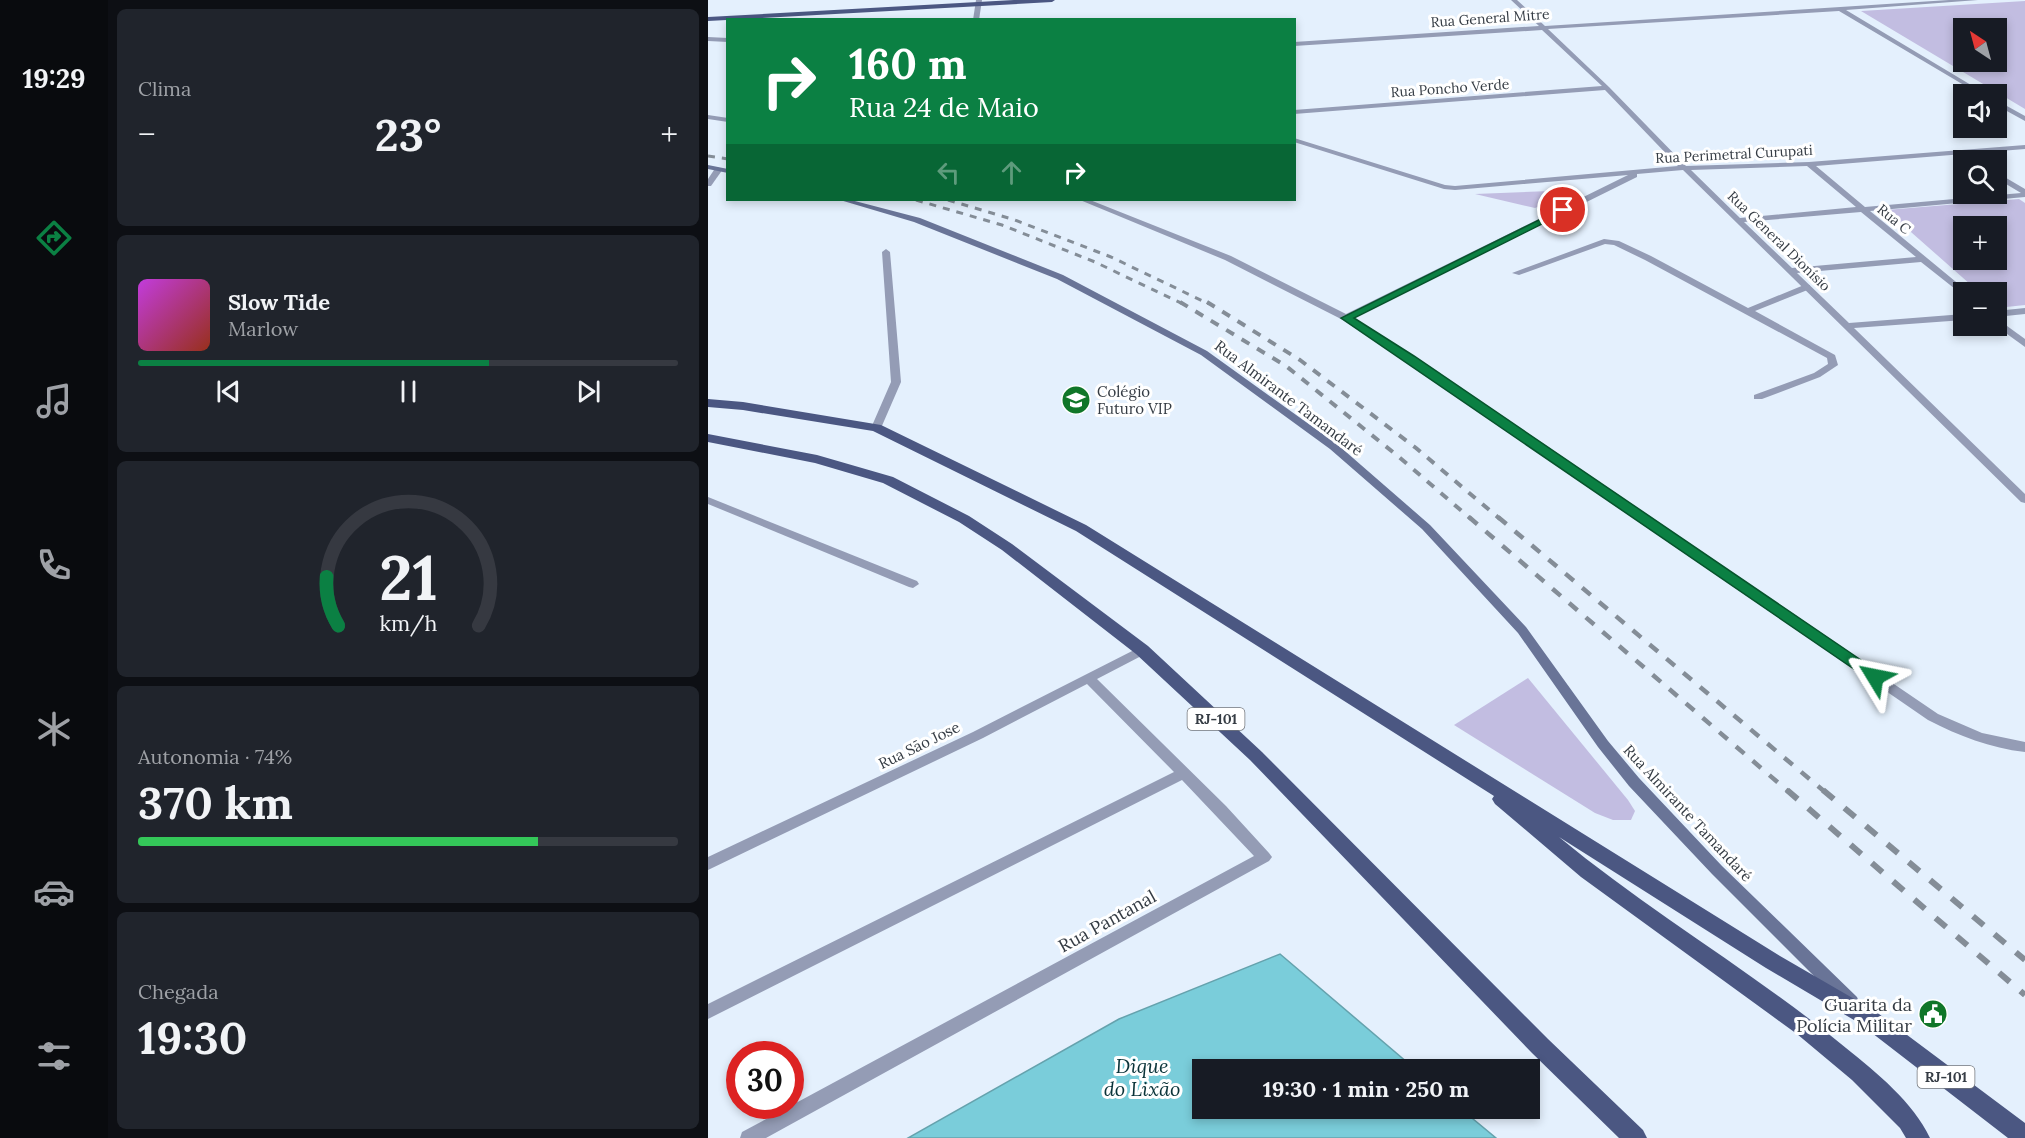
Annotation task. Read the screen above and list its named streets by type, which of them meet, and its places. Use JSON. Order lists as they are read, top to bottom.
{
  "streets": {
    "main road": ["Rua Almirante Tamandaré", "RJ-101"],
    "street": [
      "Rua General Mitre",
      "Rua Poncho Verde",
      "Rua Perimetral Curupati",
      "Rua C",
      "Rua General Dionísio",
      "Rua Sāo Jose",
      "Rua Pantanal"
    ]
  },
  "crossings": [
    ["Rua General Mitre", "Rua General Dionísio"],
    ["Rua Poncho Verde", "Rua General Dionísio"],
    ["Rua Perimetral Curupati", "Rua C"],
    ["Rua Perimetral Curupati", "Rua General Dionísio"],
    ["Rua Almirante Tamandaré", "RJ-101"],
    ["RJ-101", "Rua Sāo Jose"],
    ["Rua Sāo Jose", "Rua Pantanal"]
  ],
  "water": ["Dique do Lixão"],
  "places": {
    "school or university": ["Colégio Futuro VIP"],
    "public building": ["Guarita da Polícia Militar"]
  },
  "north": "top left",
  "page": {
    "tabs": "19:29",
    "tile": [
      "Clima",
      ["Autonomia · 74%", "370 km"],
      ["Chegada", "19:30"]
    ],
    "map_buttons": ["+", "−"],
    "turn": ["160 m", "Rua 24 de Maio"],
    "heat": ["−", "23°", "+"],
    "song": ["Slow Tide", "Marlow"],
    "limit": "30",
    "trip": "19:30 · 1 min · 250 m",
    "gauge": ["21", "km/h"]
  }
}
